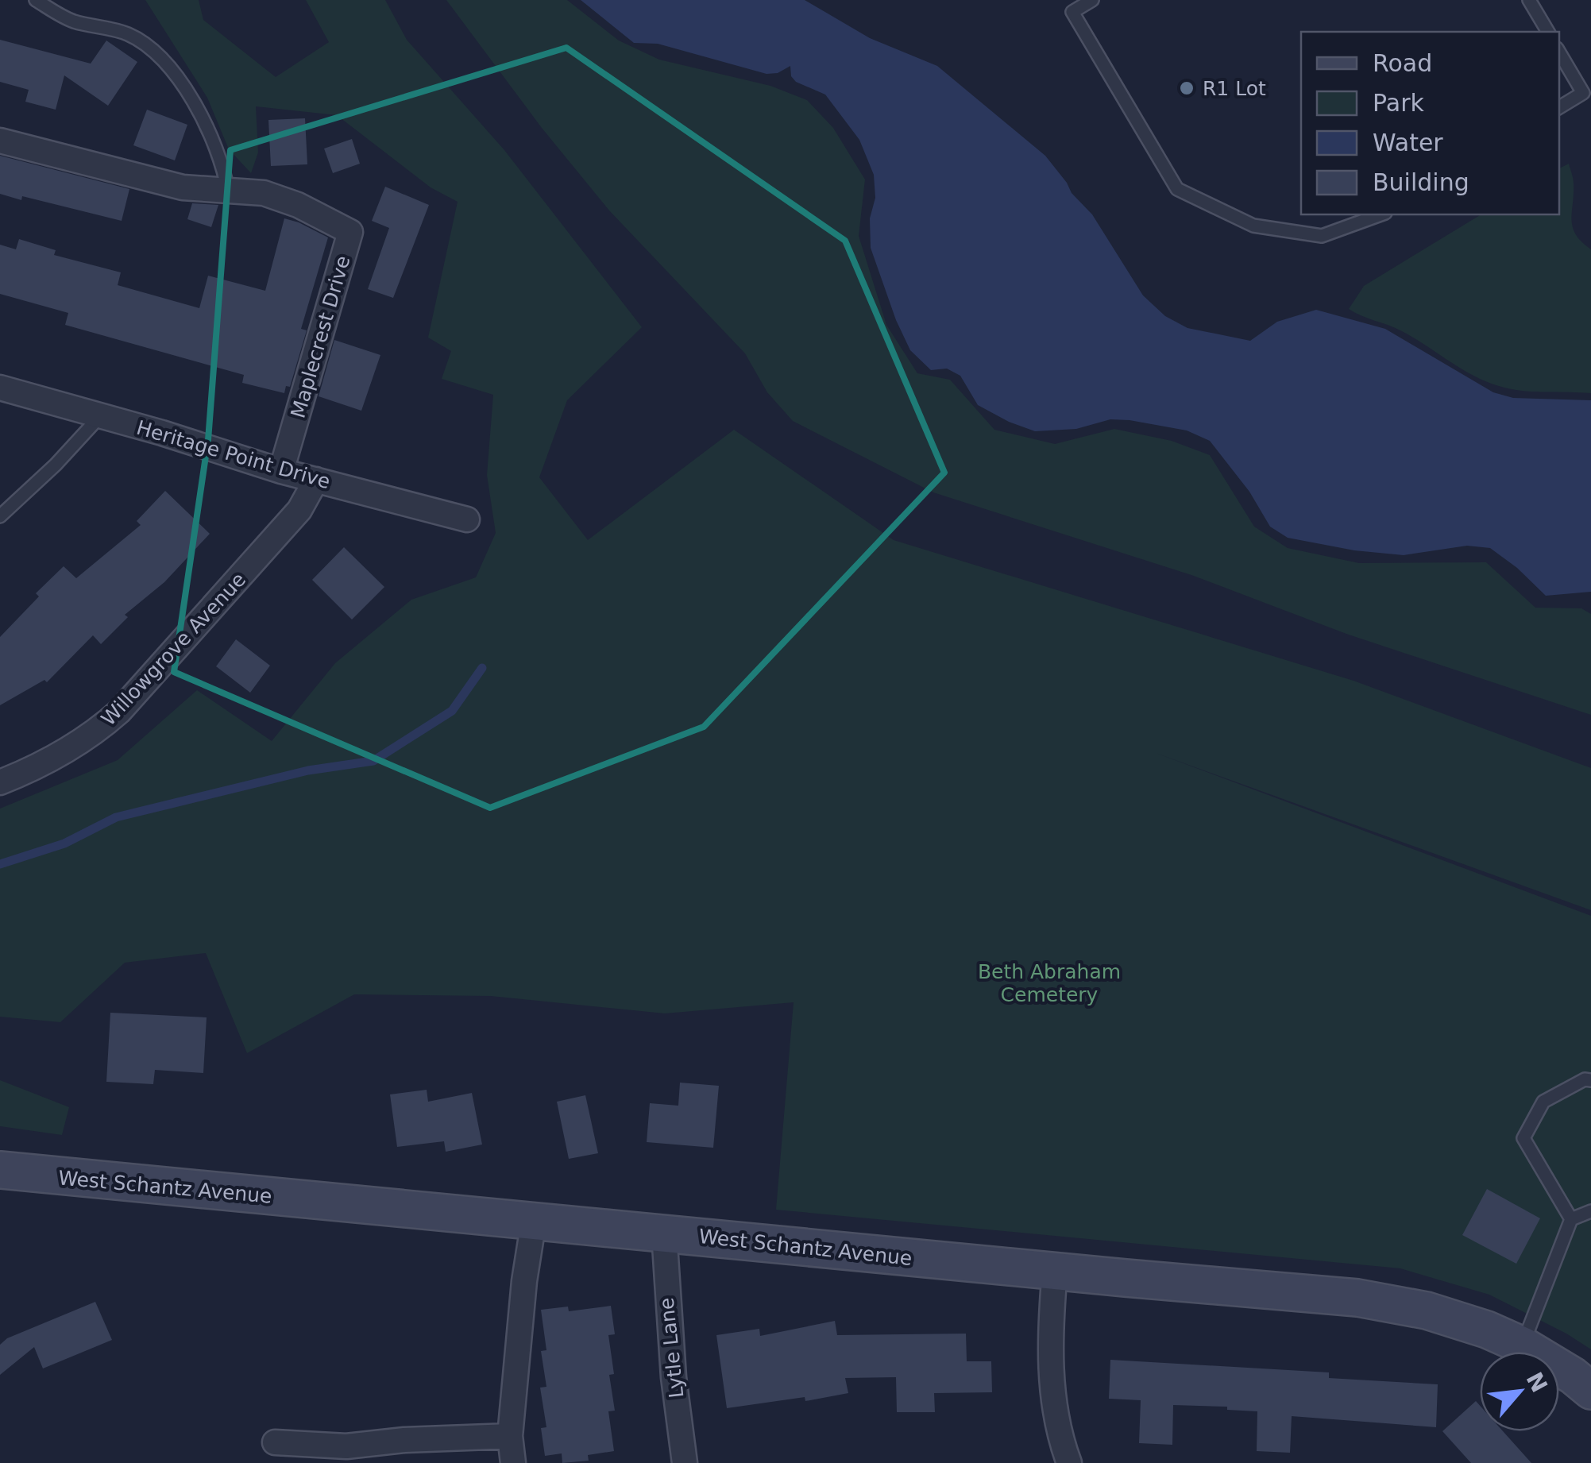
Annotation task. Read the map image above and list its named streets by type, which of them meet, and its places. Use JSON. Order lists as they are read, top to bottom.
{
  "streets": {
    "main road": ["West Schantz Avenue"],
    "street": [
      "Maplecrest Drive",
      "Heritage Point Drive",
      "Willowgrove Avenue",
      "Lytle Lane"
    ]
  },
  "crossings": [
    ["Maplecrest Drive", "Heritage Point Drive"],
    ["Heritage Point Drive", "Willowgrove Avenue"],
    ["West Schantz Avenue", "Lytle Lane"]
  ],
  "parks": ["Beth Abraham Cemetery"],
  "places": ["R1 Lot"],
  "legend": [
    "Road",
    "Park",
    "Water",
    "Building"
  ],
  "north": "top right"
}
